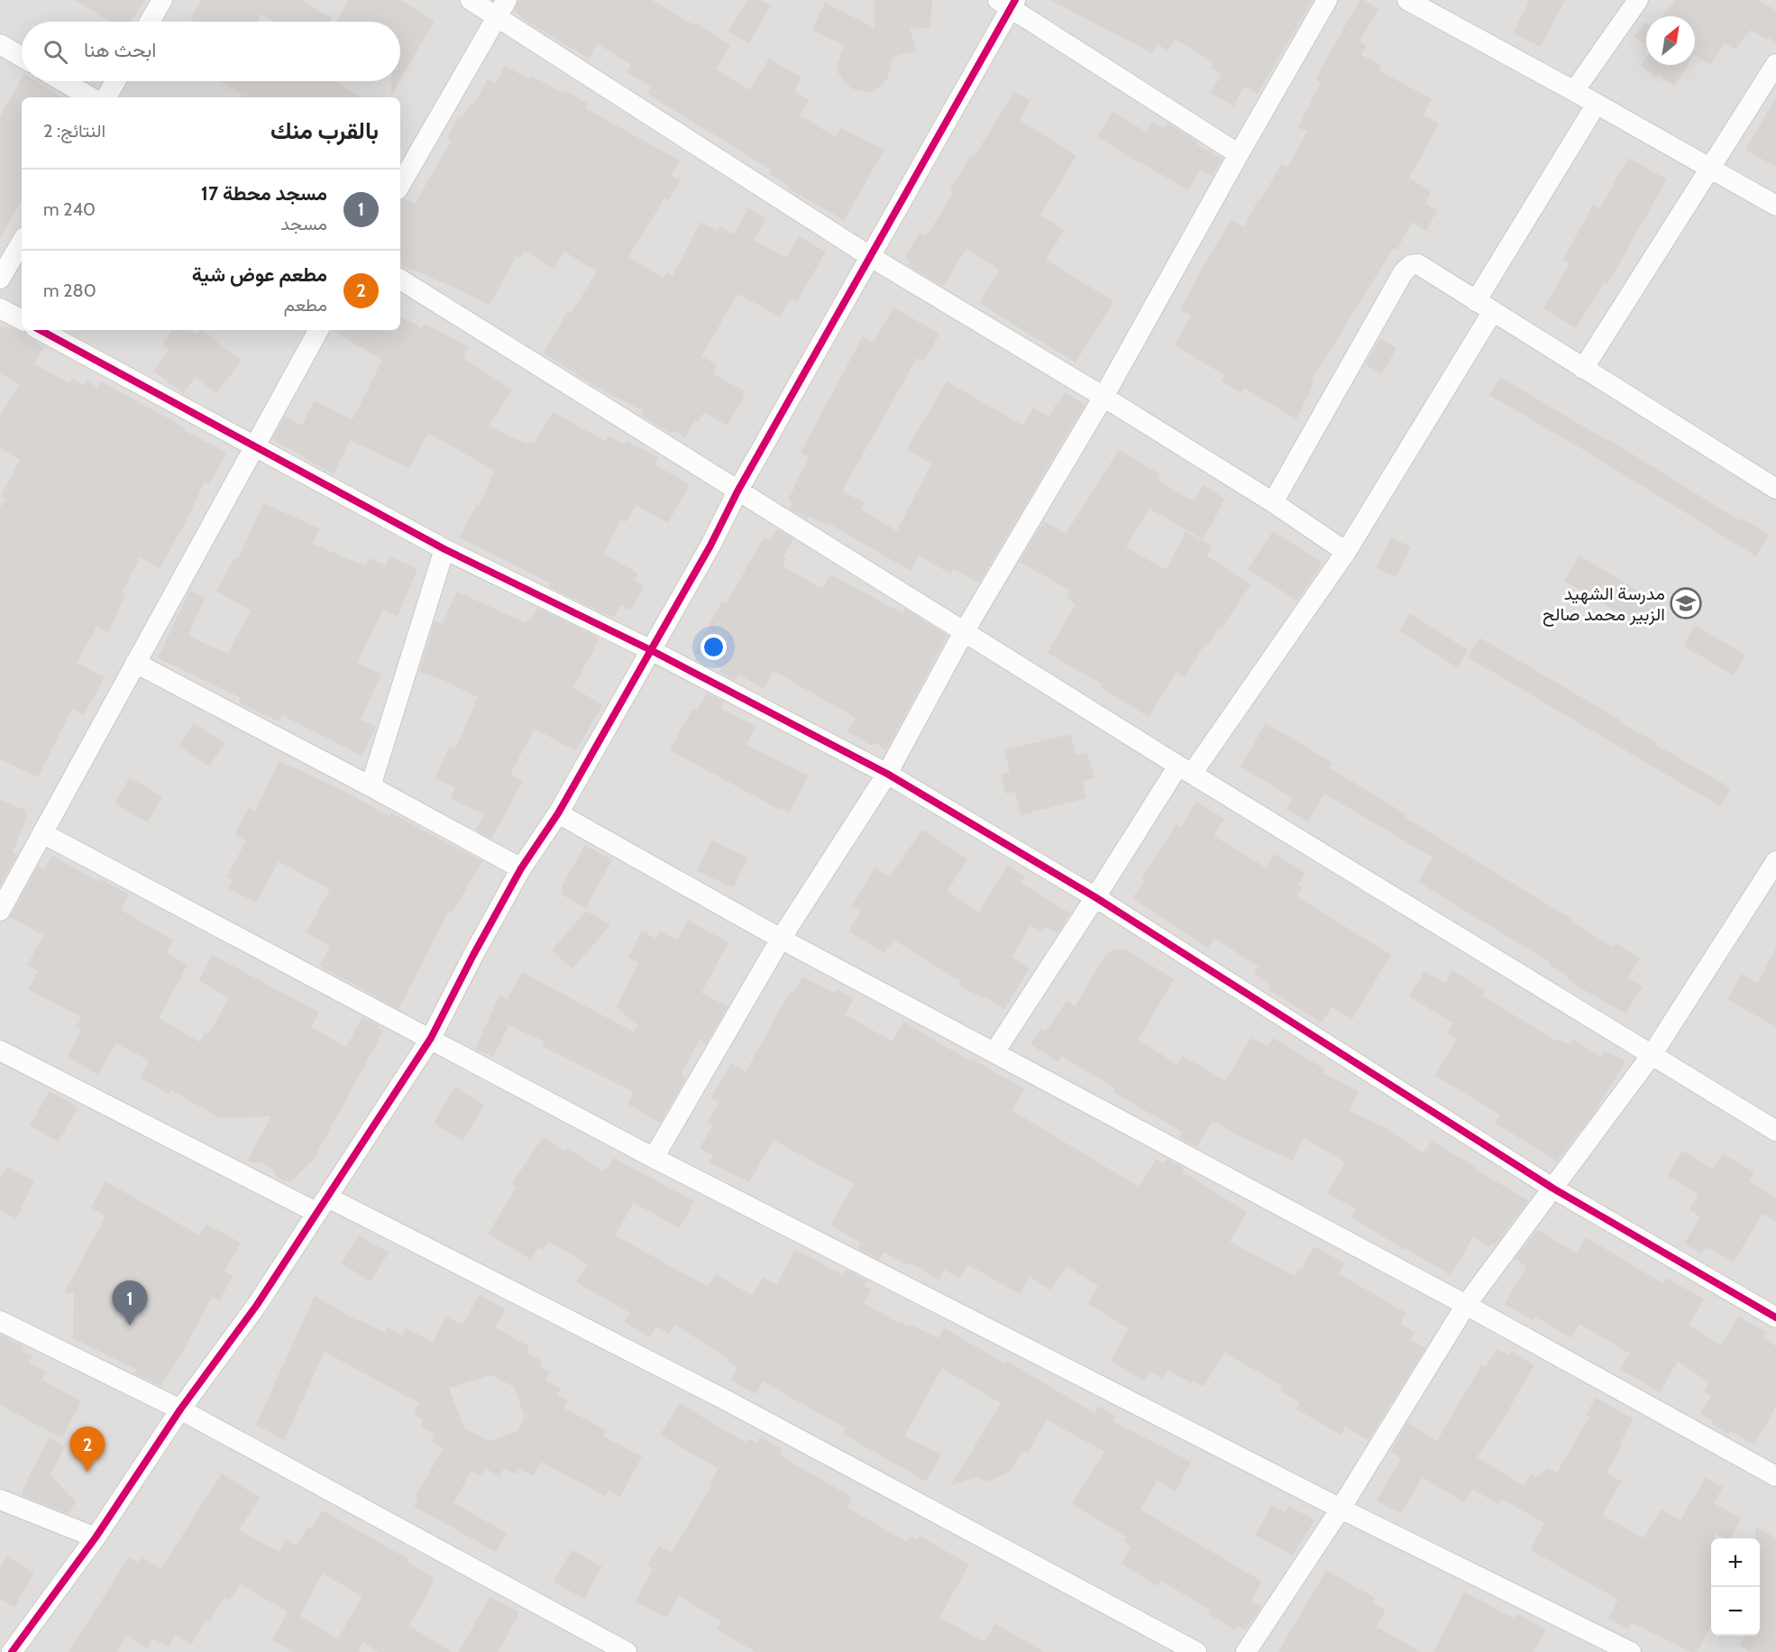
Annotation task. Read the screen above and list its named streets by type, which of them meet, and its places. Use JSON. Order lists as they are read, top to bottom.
{
  "places": {
    "school or university": ["مدرسة الشهيد الزبير محمد صالح"]
  },
  "north": "top right",
  "page": {
    "search": "ابحث هنا",
    "heading": ["بالقرب منك", "النتائج: 2"],
    "list": [
      {
        "mark": "1",
        "name": "مسجد محطة 17",
        "note": "مسجد",
        "value": "240 m"
      },
      {
        "mark": "2",
        "name": "مطعم عوض شية",
        "note": "مطعم",
        "value": "280 m"
      }
    ],
    "pins": ["1", "2"],
    "map_buttons": ["+", "−"]
  }
}
